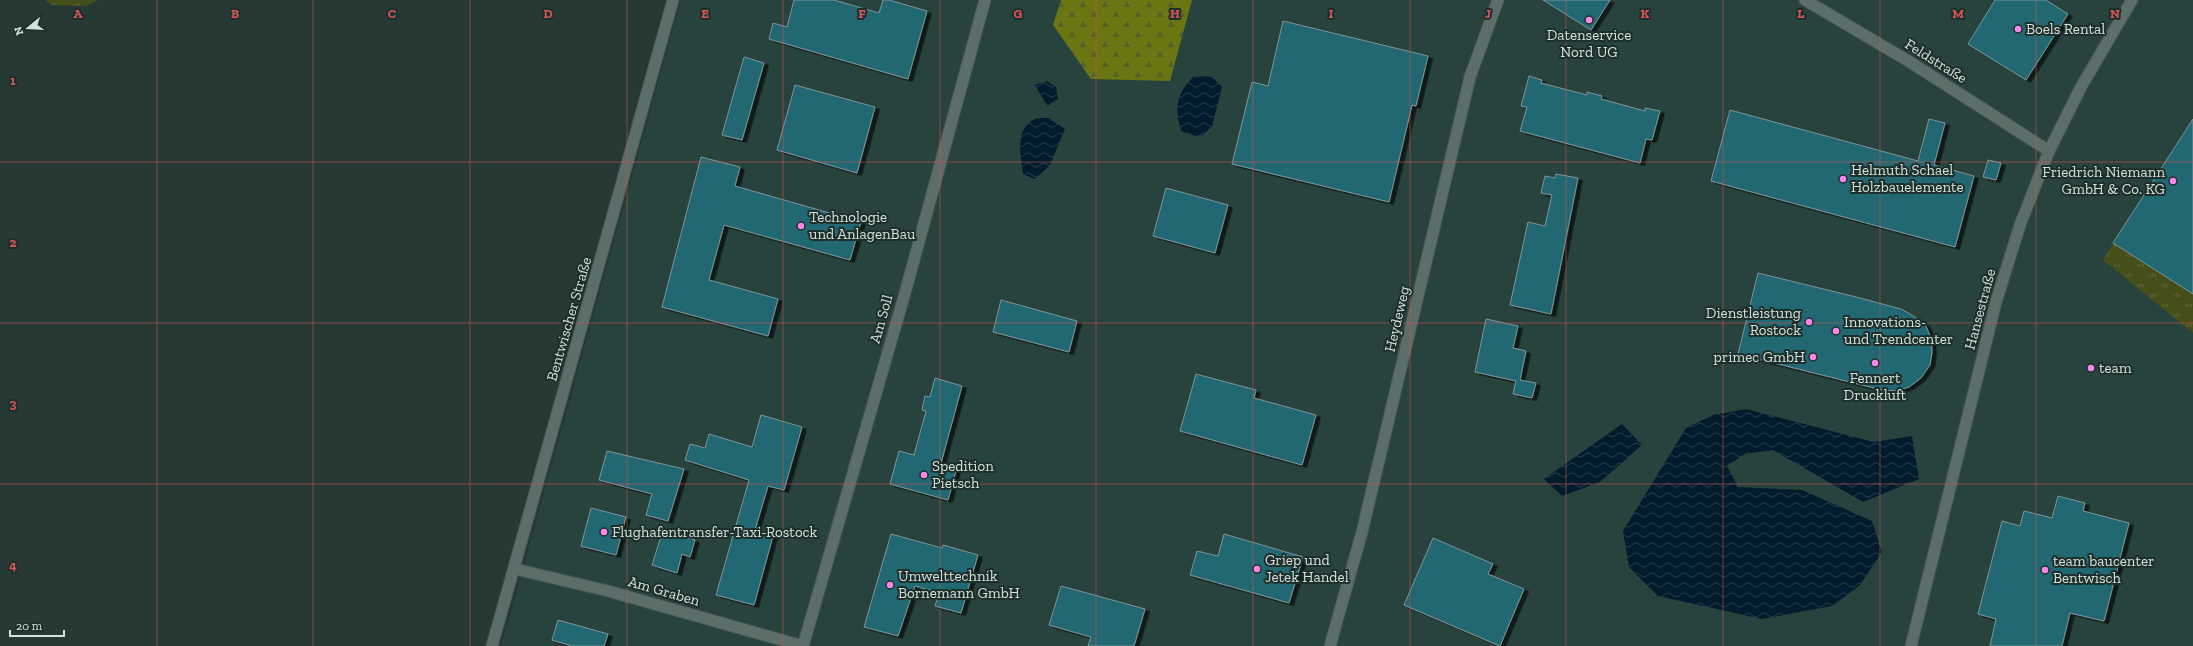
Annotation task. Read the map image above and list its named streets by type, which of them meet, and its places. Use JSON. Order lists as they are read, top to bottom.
{
  "streets": {
    "street": [
      "Feldstraße",
      "Hansestraße",
      "Bentwischer Straße",
      "Am Soll",
      "Heydeweg",
      "Am Graben"
    ]
  },
  "crossings": [
    ["Feldstraße", "Hansestraße"],
    ["Bentwischer Straße", "Am Graben"],
    ["Am Soll", "Am Graben"]
  ],
  "places": [
    "Datenservice Nord UG",
    "Boels Rental",
    "Helmuth Schael Holzbauelemente",
    "Friedrich Niemann GmbH & Co. KG",
    "Technologie und AnlagenBau",
    "Dienstleistung Rostock",
    "Innovations- und Trendcenter",
    "primec GmbH",
    "Fennert Druckluft",
    "team",
    "Spedition Pietsch",
    "Flughafentransfer-Taxi-Rostock",
    "Griep und Jetek Handel",
    "team baucenter Bentwisch",
    "Umwelttechnik Bornemann GmbH"
  ],
  "scale_bar": "20 m",
  "north": "left",
  "grid": {
    "columns": [
      "A",
      "B",
      "C",
      "D",
      "E",
      "F",
      "G",
      "H",
      "I",
      "J",
      "K",
      "L",
      "M",
      "N"
    ],
    "rows": [
      "1",
      "2",
      "3",
      "4"
    ]
  }
}
